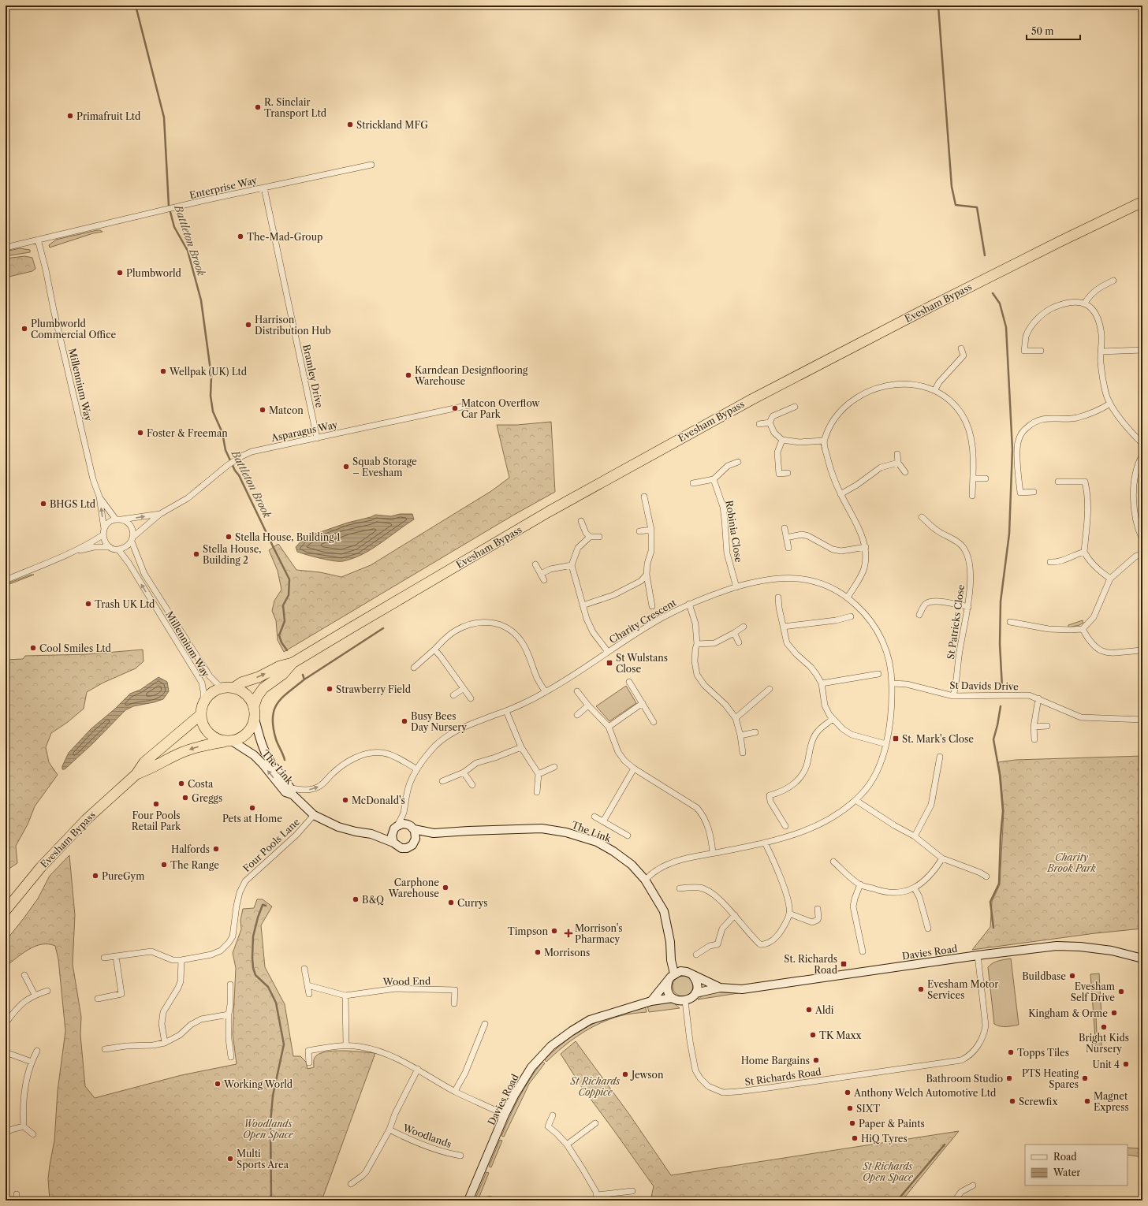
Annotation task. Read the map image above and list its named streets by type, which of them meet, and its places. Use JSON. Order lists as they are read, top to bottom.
{
  "streets": {
    "highway": ["Evesham Bypass"],
    "street": [
      "Enterprise Way",
      "Bramley Drive",
      "Millennium Way",
      "Asparagus Way",
      "Robinia Close",
      "Charity Crescent",
      "St Patricks Close",
      "St Davids Drive",
      "The Link",
      "Four Pools Lane",
      "Davies Road",
      "Wood End",
      "St Richards Road",
      "Woodlands"
    ]
  },
  "crossings": [
    ["Enterprise Way", "Bramley Drive"],
    ["Enterprise Way", "Millennium Way"],
    ["Evesham Bypass", "Millennium Way"],
    ["Evesham Bypass", "The Link"],
    ["Bramley Drive", "Asparagus Way"],
    ["Millennium Way", "Asparagus Way"],
    ["Millennium Way", "The Link"],
    ["Robinia Close", "Charity Crescent"],
    ["Charity Crescent", "St Davids Drive"],
    ["Charity Crescent", "The Link"],
    ["St Patricks Close", "St Davids Drive"],
    ["The Link", "Four Pools Lane"],
    ["The Link", "Davies Road"],
    ["The Link", "St Richards Road"],
    ["Davies Road", "St Richards Road"]
  ],
  "water": ["Battleton Brook"],
  "parks": [
    "Charity Brook Park",
    "St Richards Coppice",
    "Woodlands Open Space",
    "St Richards Open Space"
  ],
  "places": {
    "other": [
      "R. Sinclair Transport Ltd",
      "Primafruit Ltd",
      "Strickland MFG",
      "The-Mad-Group",
      "Plumbworld",
      "Harrison Distribution Hub",
      "Plumbworld Commercial Office",
      "Wellpak (UK) Ltd",
      "Karndean Designflooring Warehouse",
      "Matcon Overflow Car Park",
      "Matcon",
      "Foster & Freeman",
      "Squab Storage – Evesham",
      "BHGS Ltd",
      "Stella House, Building 1",
      "Stella House, Building 2",
      "Trash UK Ltd",
      "Cool Smiles Ltd",
      "Strawberry Field",
      "Busy Bees Day Nursery",
      "Costa",
      "Greggs",
      "McDonald's",
      "Four Pools Retail Park",
      "Pets at Home",
      "Halfords",
      "The Range",
      "PureGym",
      "Carphone Warehouse",
      "B&Q",
      "Currys",
      "Timpson",
      "Morrisons",
      "Buildbase",
      "Evesham Motor Services",
      "Evesham Self Drive",
      "Aldi",
      "Kingham & Orme",
      "Bright Kids Nursery",
      "TK Maxx",
      "Topps Tiles",
      "Home Bargains",
      "Unit 4",
      "Jewson",
      "Bathroom Studio",
      "PTS Heating Spares",
      "Working World",
      "Anthony Welch Automotive Ltd",
      "Screwfix",
      "Magnet Express",
      "SIXT",
      "Paper & Paints",
      "HiQ Tyres",
      "Multi Sports Area"
    ],
    "transit": ["St Wulstans Close", "St. Mark's Close", "St. Richards Road"],
    "health": ["Morrison's Pharmacy"]
  },
  "legend": ["Road", "Water"],
  "scale_bar": "50 m"
}
